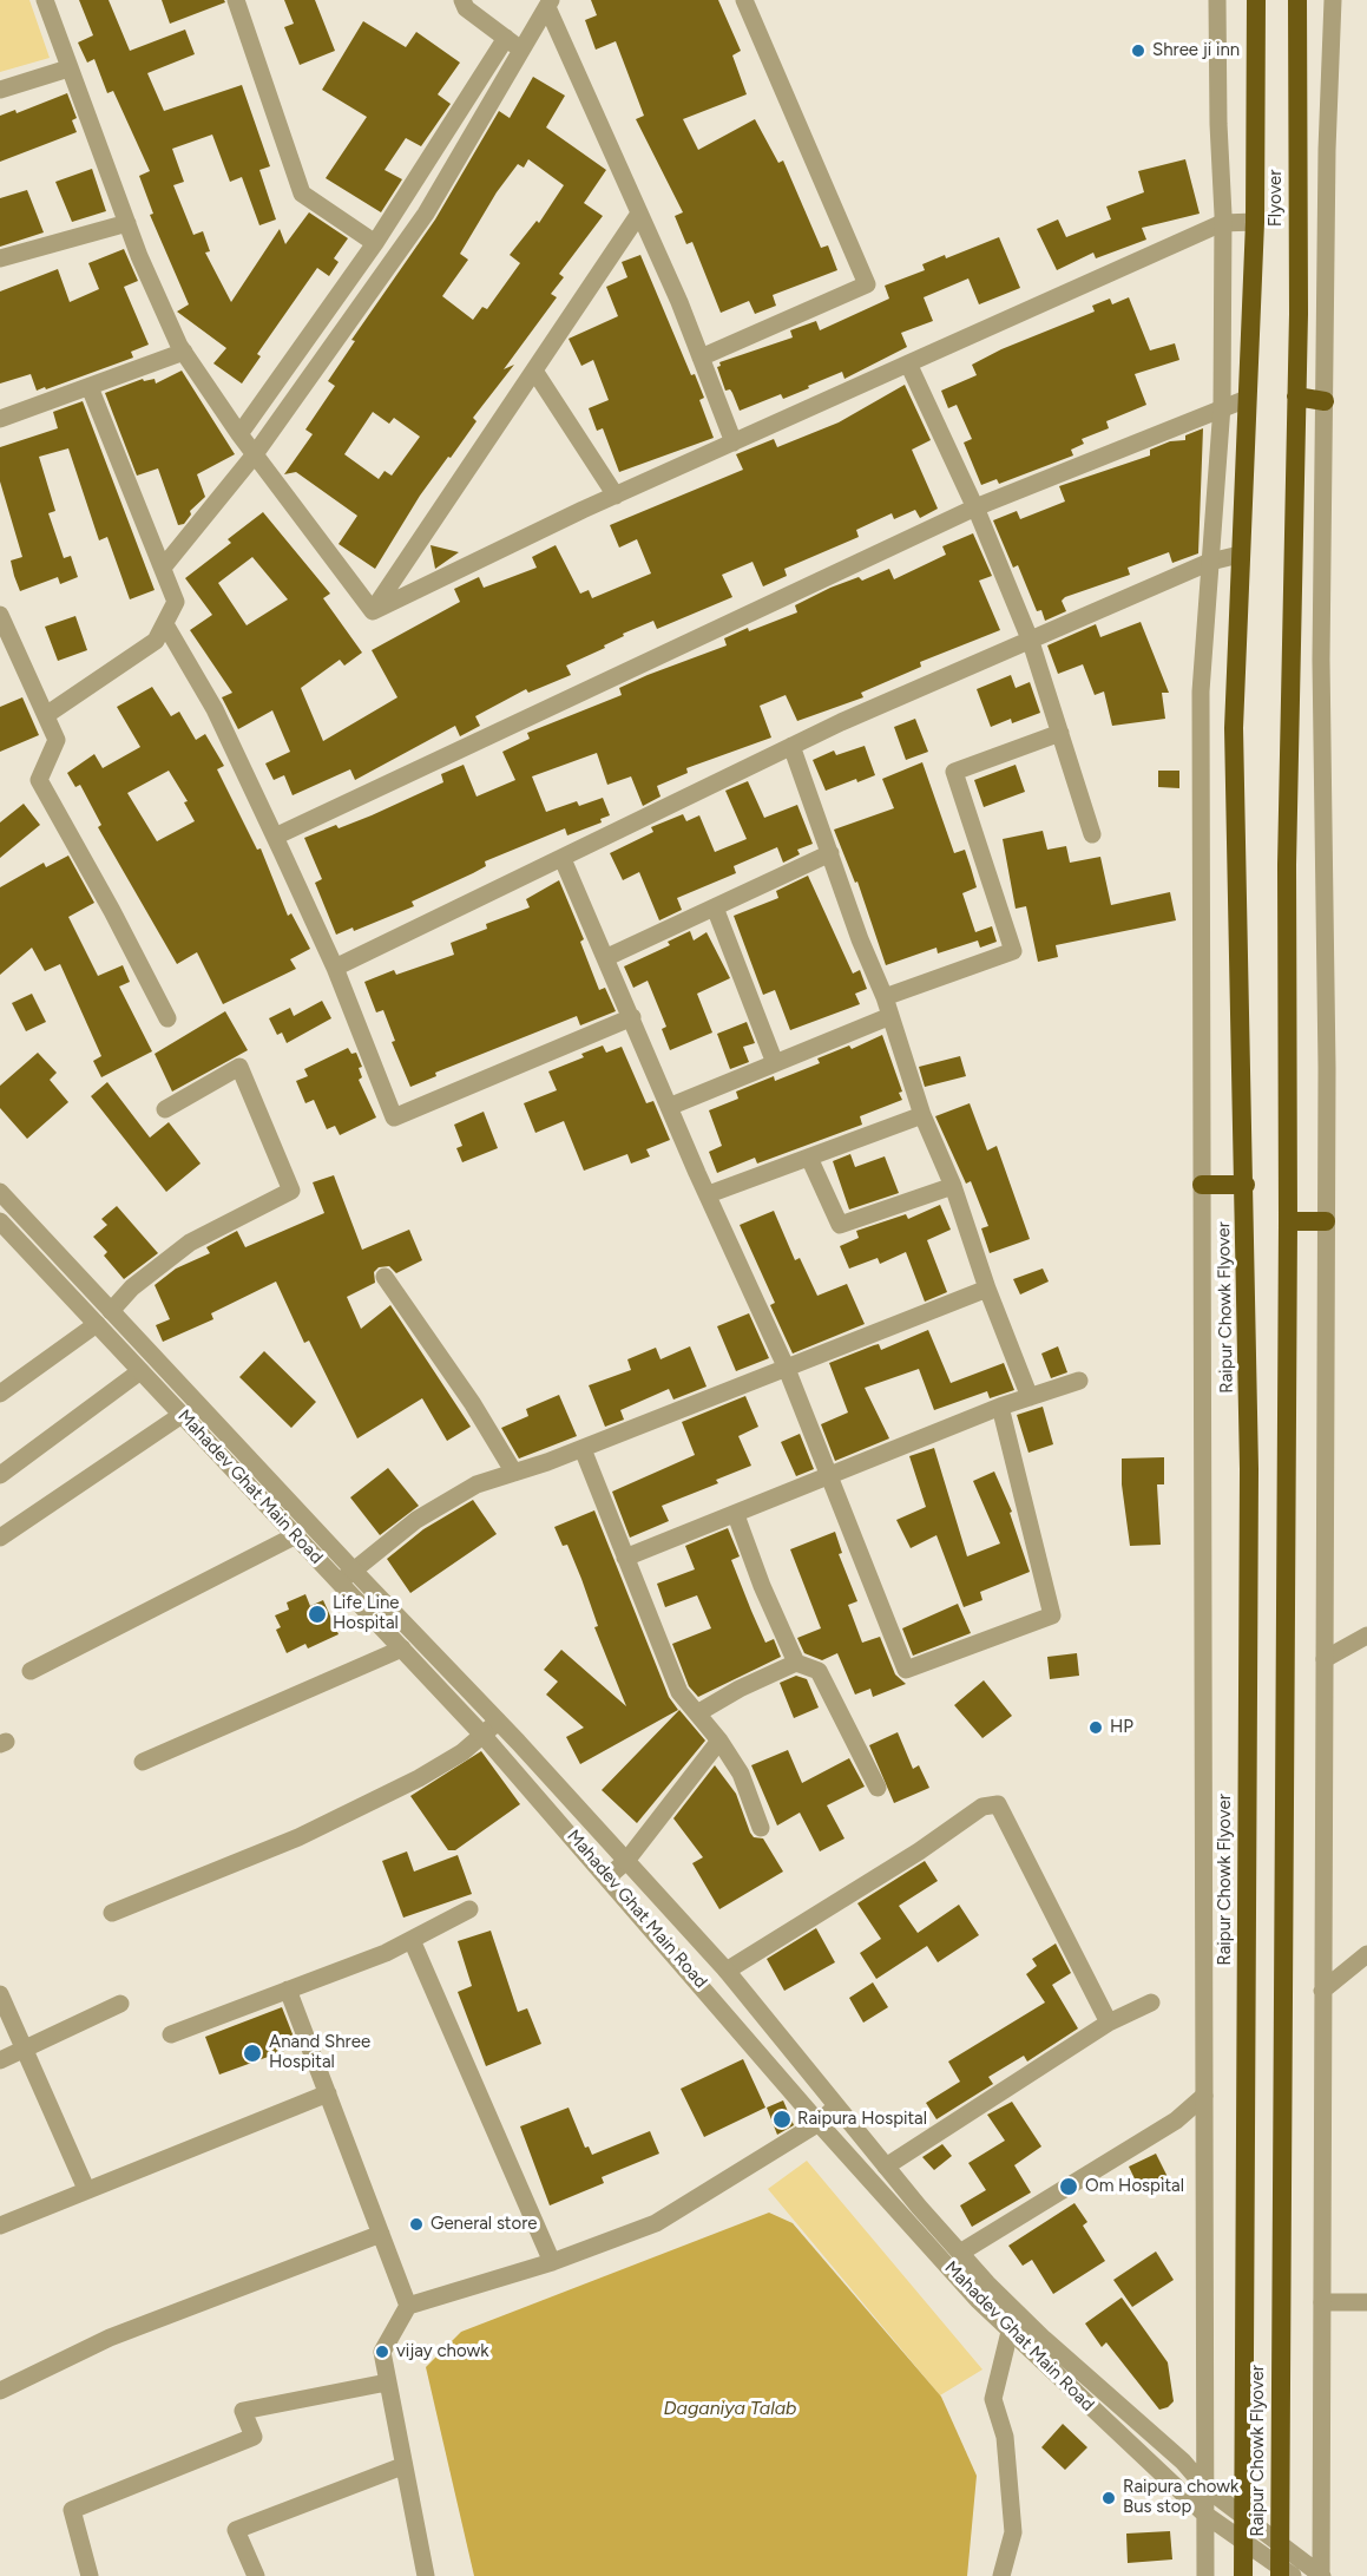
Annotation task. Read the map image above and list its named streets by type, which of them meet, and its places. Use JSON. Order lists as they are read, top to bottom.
{
  "streets": {
    "highway": ["Flyover", "Raipur Chowk Flyover"],
    "street": ["Mahadev Ghat Main Road"]
  },
  "crossings": [
    ["Flyover", "Raipur Chowk Flyover"]
  ],
  "water": ["Daganiya Talab"],
  "places": [
    "Shree ji inn",
    "Life Line Hospital",
    "HP",
    "Anand Shree Hospital",
    "Raipura Hospital",
    "Om Hospital",
    "General store",
    "vijay chowk",
    "Raipura chowk Bus stop"
  ]
}
